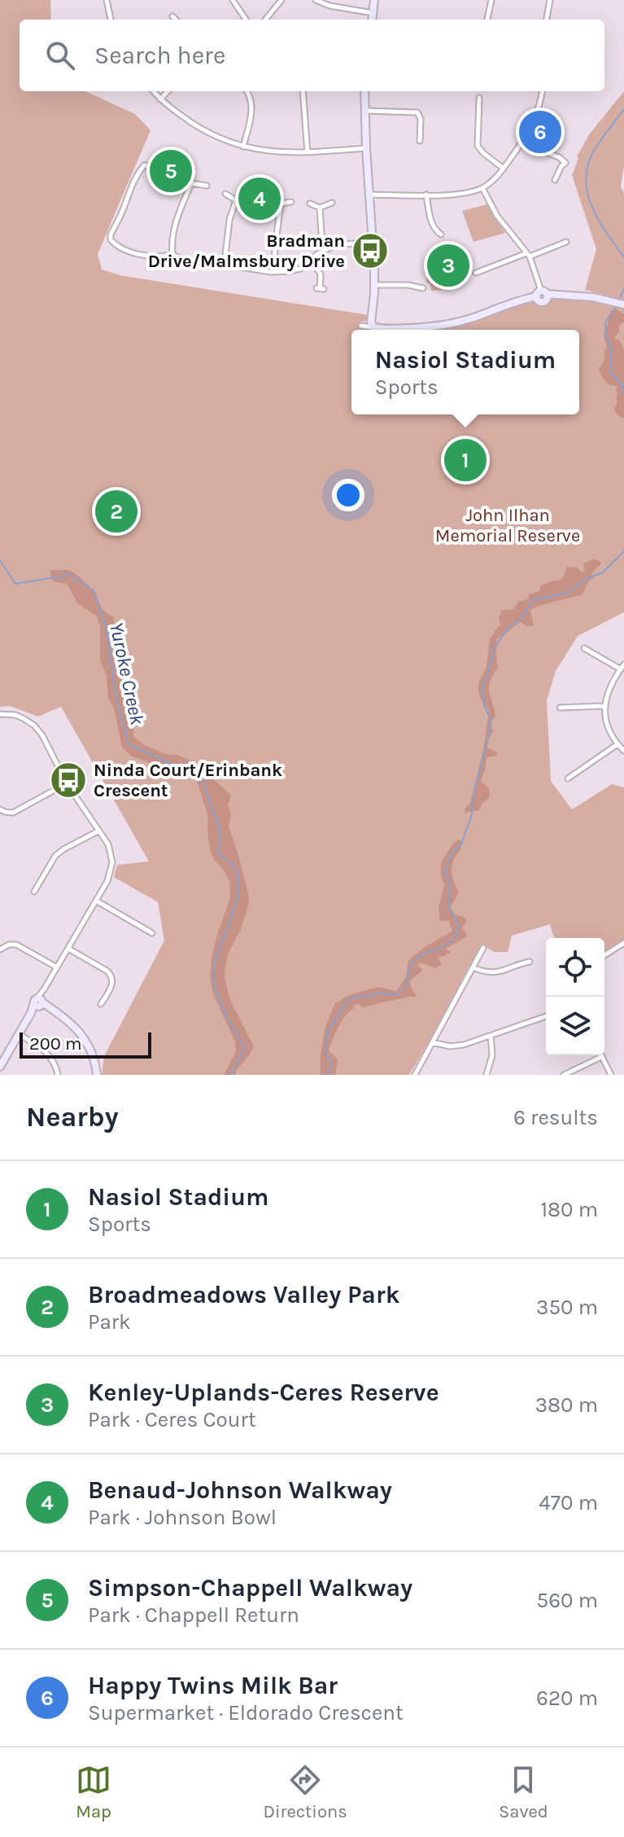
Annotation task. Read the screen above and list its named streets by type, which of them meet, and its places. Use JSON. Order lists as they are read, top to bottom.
{
  "water": ["Yuroke Creek"],
  "parks": ["John Ilhan Memorial Reserve"],
  "places": {
    "bus stop": ["Bradman Drive/Malmsbury Drive", "Ninda Court/Erinbank Crescent"]
  },
  "scale_bar": "200 m",
  "page": {
    "search": "Search here",
    "pins": [
      "6",
      "5",
      "4",
      "3",
      "1",
      "2"
    ],
    "popup": ["Nasiol Stadium", "Sports"],
    "scale": "200 m",
    "heading": ["Nearby", "6 results"],
    "list": [
      {
        "mark": "1",
        "name": "Nasiol Stadium",
        "note": "Sports",
        "value": "180 m"
      },
      {
        "mark": "2",
        "name": "Broadmeadows Valley Park",
        "note": "Park",
        "value": "350 m"
      },
      {
        "mark": "3",
        "name": "Kenley-Uplands-Ceres Reserve",
        "note": "Park · Ceres Court",
        "value": "380 m"
      },
      {
        "mark": "4",
        "name": "Benaud-Johnson Walkway",
        "note": "Park · Johnson Bowl",
        "value": "470 m"
      },
      {
        "mark": "5",
        "name": "Simpson-Chappell Walkway",
        "note": "Park · Chappell Return",
        "value": "560 m"
      },
      {
        "mark": "6",
        "name": "Happy Twins Milk Bar",
        "note": "Supermarket · Eldorado Crescent",
        "value": "620 m"
      }
    ],
    "nav": ["Map", "Directions", "Saved"]
  }
}
